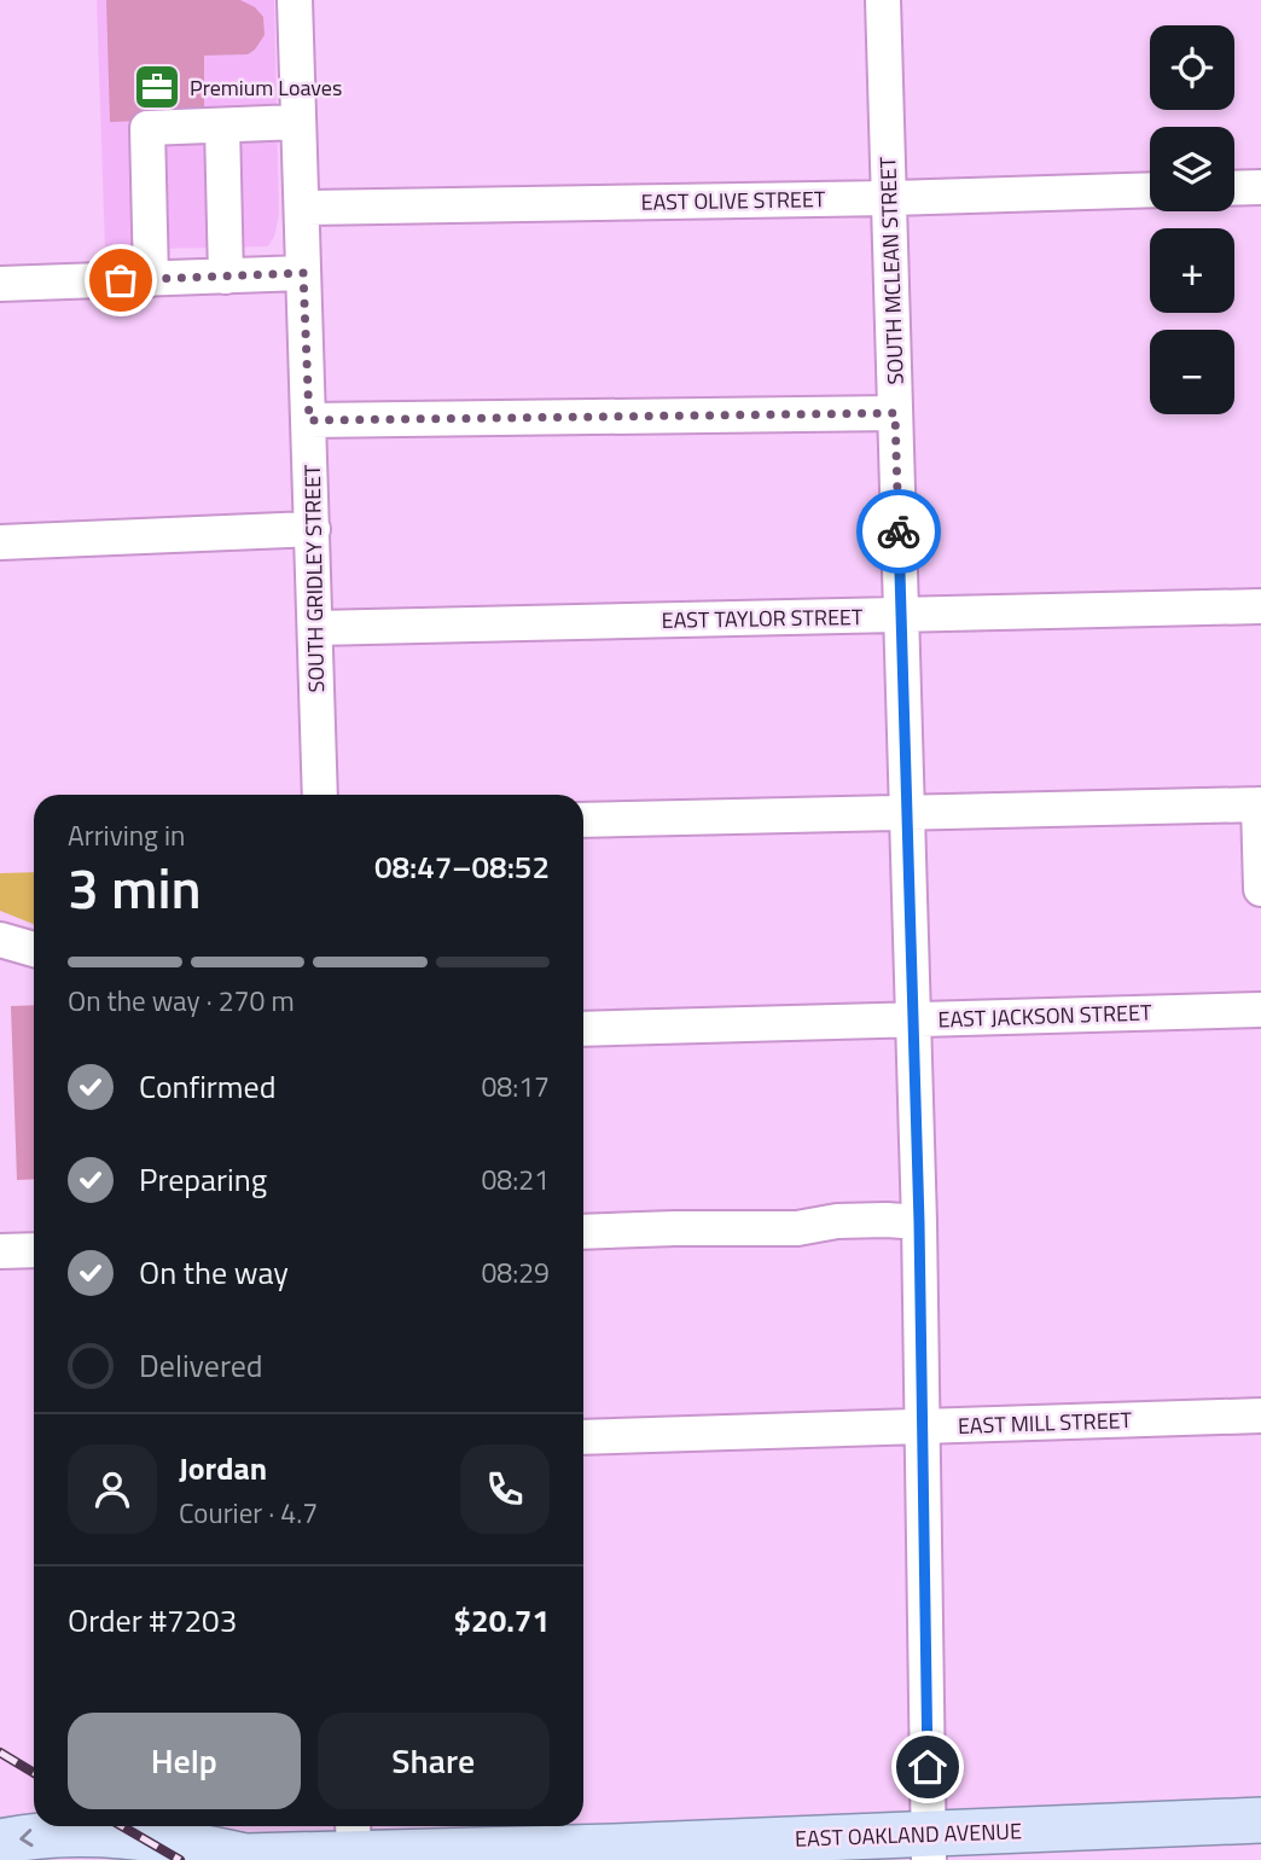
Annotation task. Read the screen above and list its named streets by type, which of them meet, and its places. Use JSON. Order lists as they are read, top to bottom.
{
  "streets": {
    "main road": ["EAST OAKLAND AVENUE"],
    "street": [
      "EAST OLIVE STREET",
      "SOUTH MCLEAN STREET",
      "SOUTH GRIDLEY STREET",
      "EAST TAYLOR STREET",
      "EAST JACKSON STREET",
      "EAST MILL STREET"
    ]
  },
  "crossings": [
    ["EAST OLIVE STREET", "SOUTH MCLEAN STREET"],
    ["EAST OLIVE STREET", "SOUTH GRIDLEY STREET"],
    ["SOUTH MCLEAN STREET", "EAST TAYLOR STREET"],
    ["SOUTH MCLEAN STREET", "EAST JACKSON STREET"],
    ["SOUTH MCLEAN STREET", "EAST MILL STREET"],
    ["SOUTH MCLEAN STREET", "EAST OAKLAND AVENUE"],
    ["SOUTH GRIDLEY STREET", "EAST TAYLOR STREET"]
  ],
  "places": {
    "office": ["Premium Loaves"]
  },
  "page": {
    "map_buttons": ["+", "−"],
    "heading": ["3 min", "Arriving in", "08:47–08:52"],
    "panel": [
      "Jordan",
      "Courier · 4.7",
      "Order #7203",
      "$20.71"
    ],
    "bar": "On the way · 270 m",
    "list": [
      ["Confirmed", "08:17"],
      ["Preparing", "08:21"],
      ["On the way", "08:29"],
      "Delivered"
    ],
    "buttons": ["Help", "Share"]
  }
}
